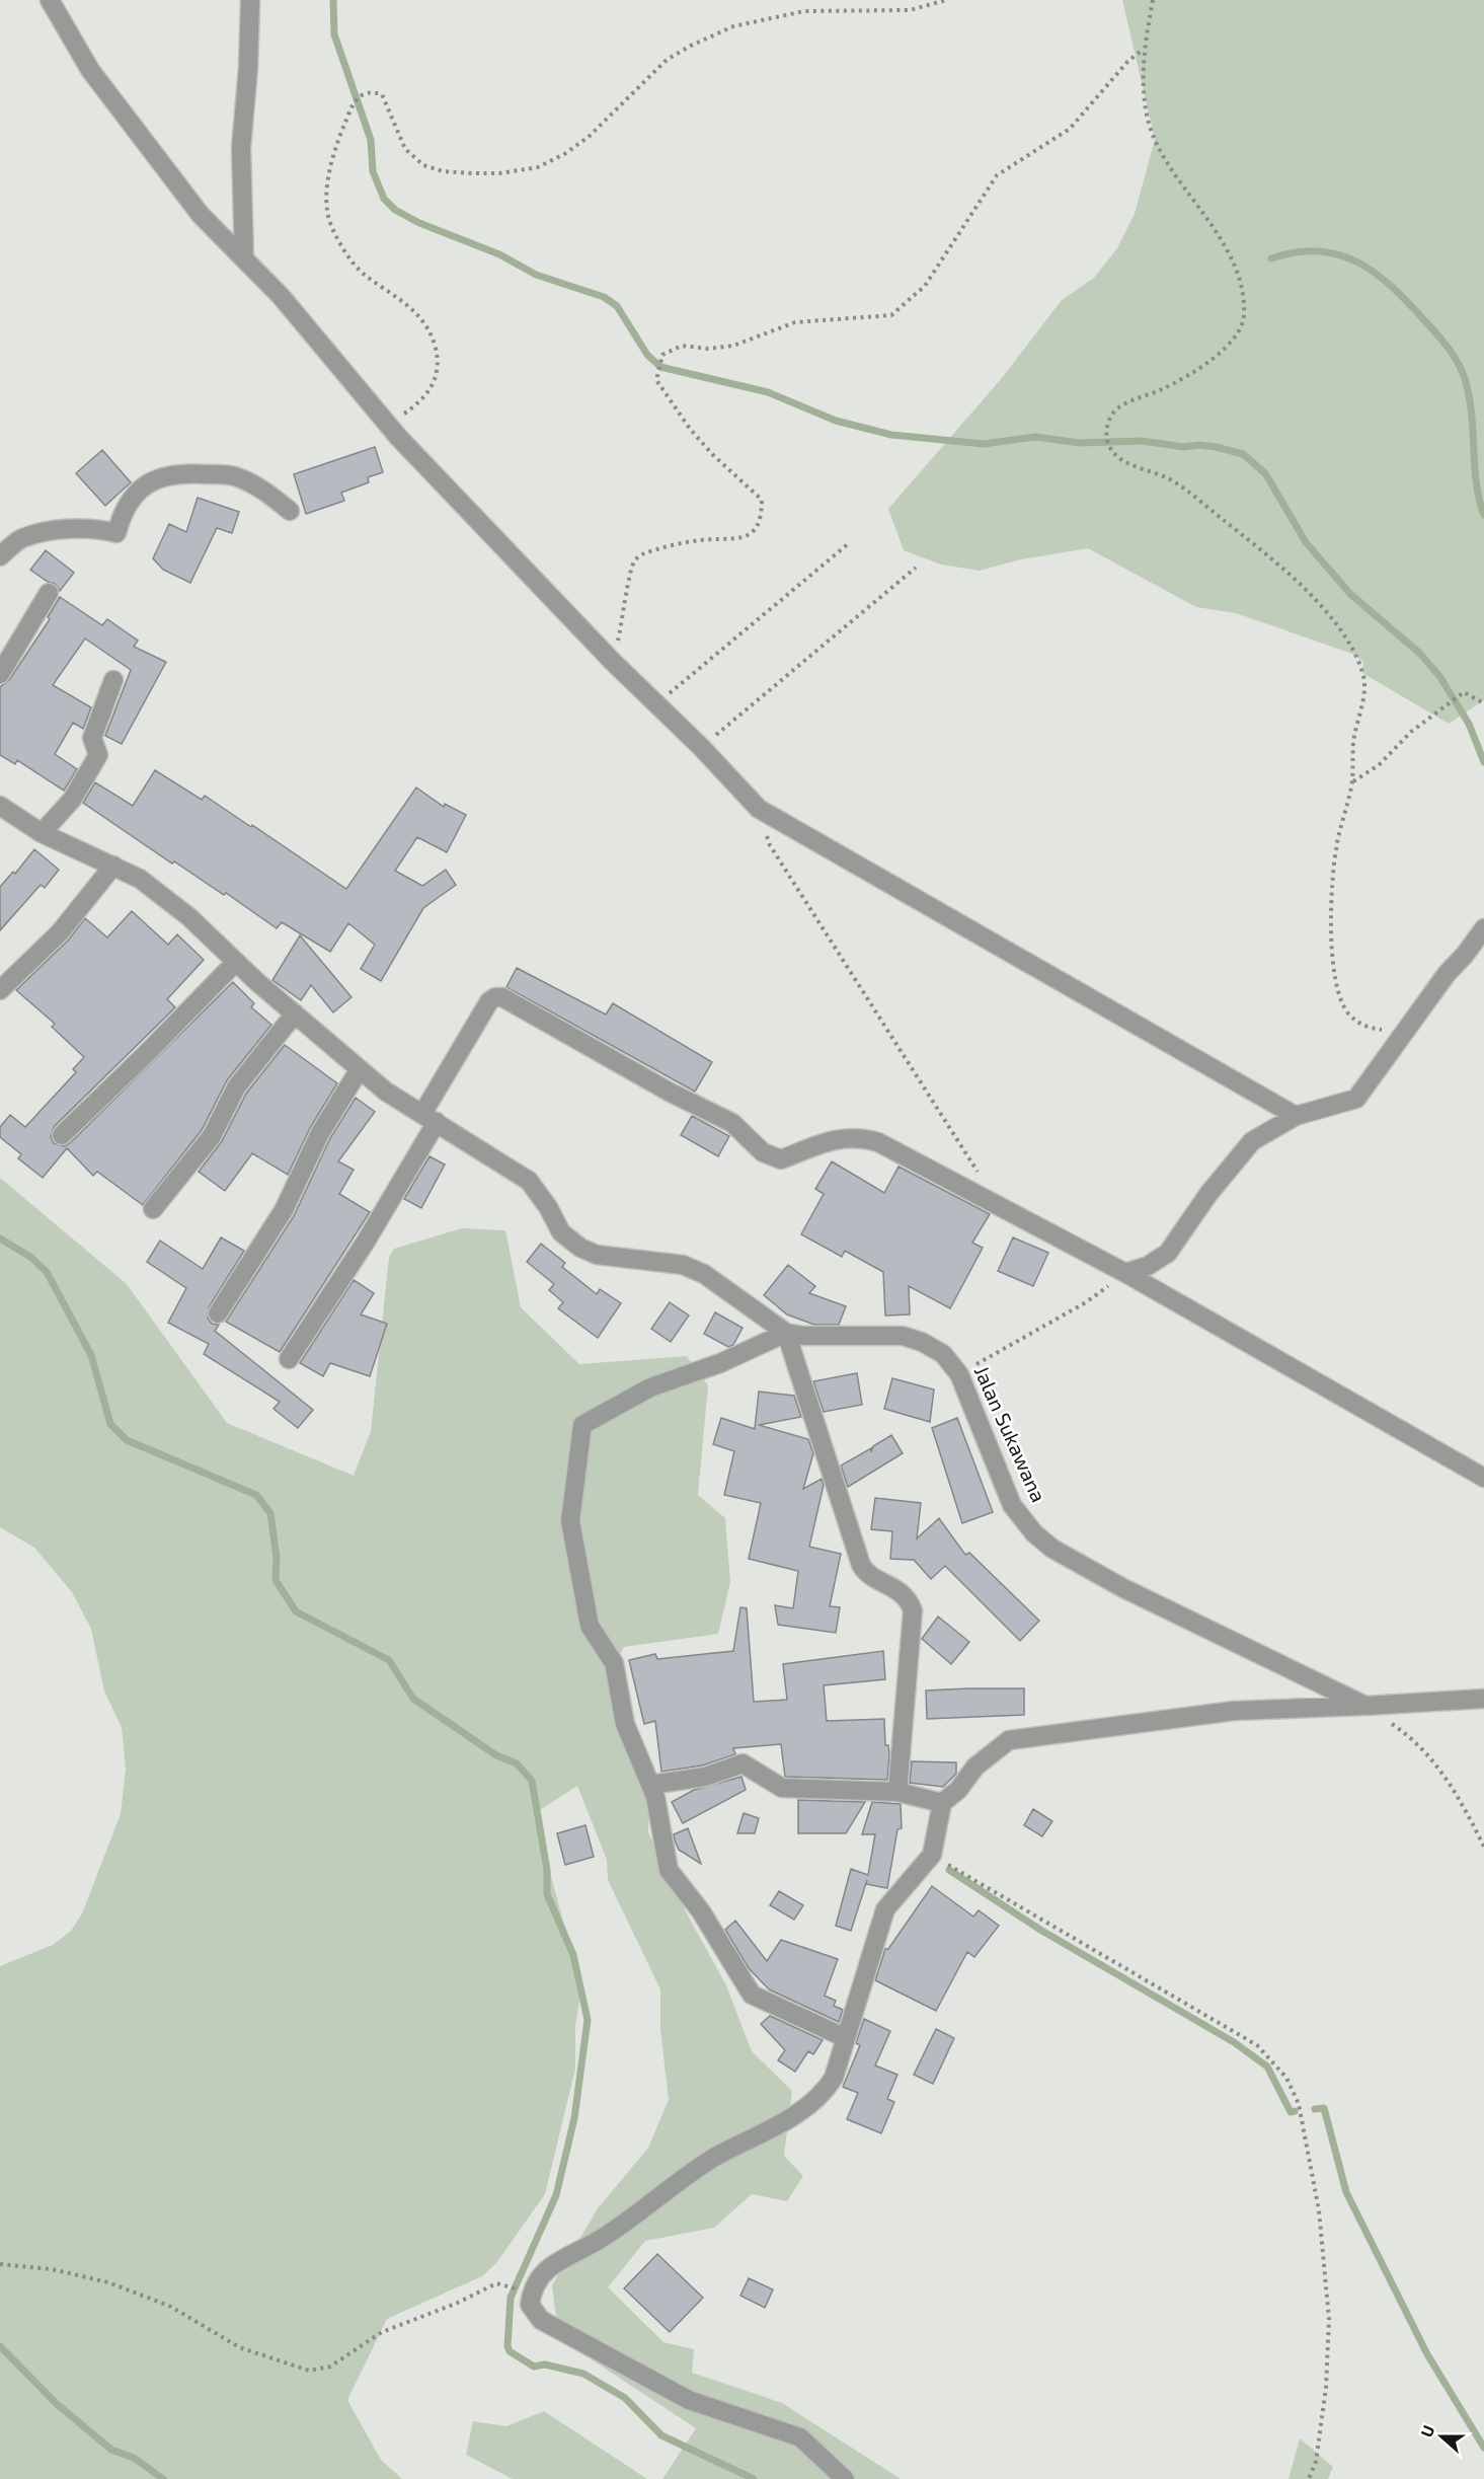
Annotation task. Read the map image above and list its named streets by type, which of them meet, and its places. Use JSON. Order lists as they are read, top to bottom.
{
  "streets": {
    "street": ["Jalan Sukawana"]
  },
  "north": "left"
}
